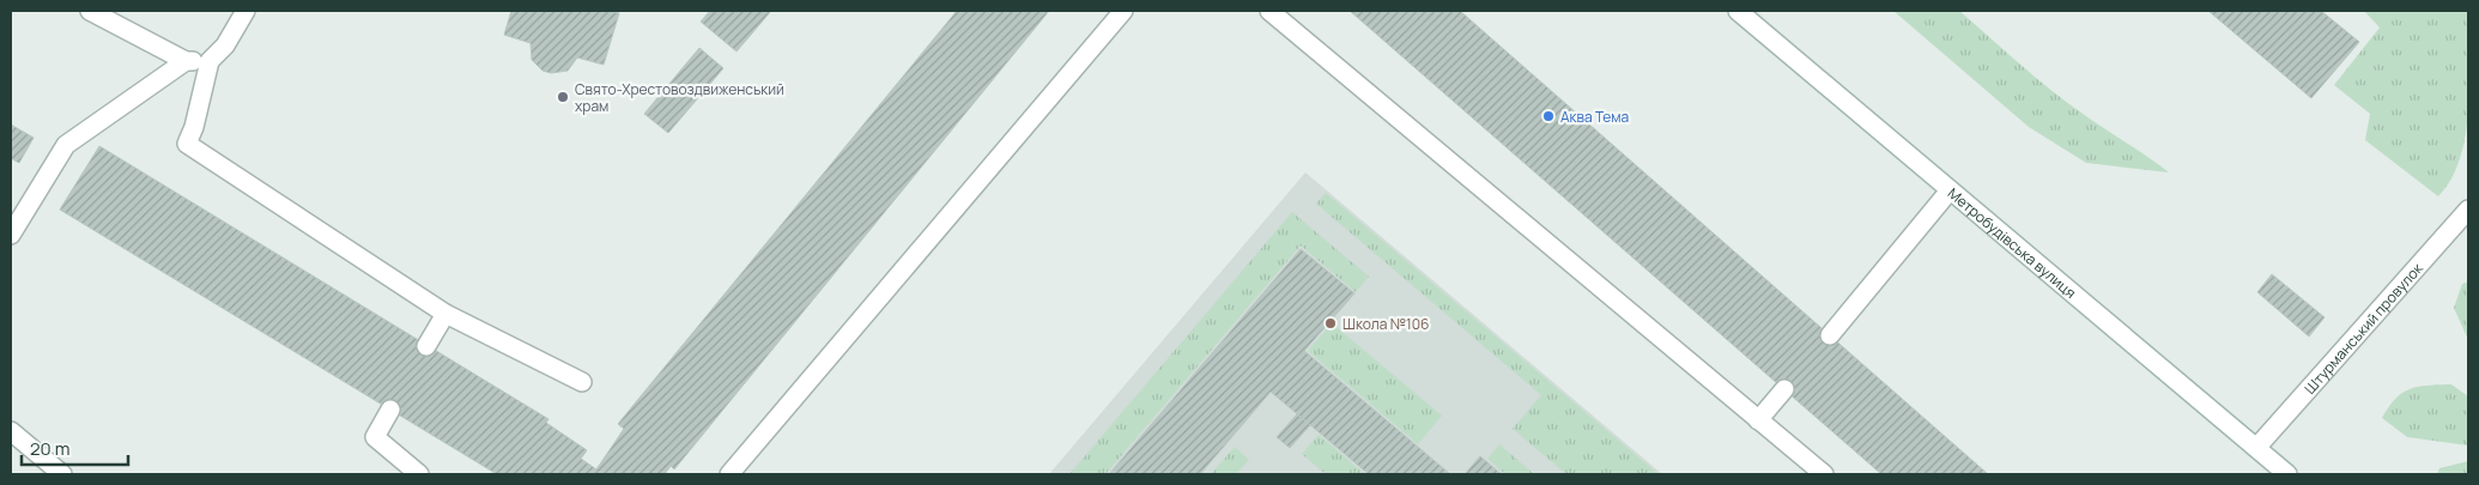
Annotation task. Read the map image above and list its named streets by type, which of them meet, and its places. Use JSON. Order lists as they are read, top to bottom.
{
  "streets": {
    "main road": ["Метробудівська вулиця", "Штурманський провулок"]
  },
  "crossings": [
    ["Метробудівська вулиця", "Штурманський провулок"]
  ],
  "places": ["Свято-Хрестовоздвиженський храм", "Аква Тема", "Школа №106"],
  "scale_bar": "20 m"
}
